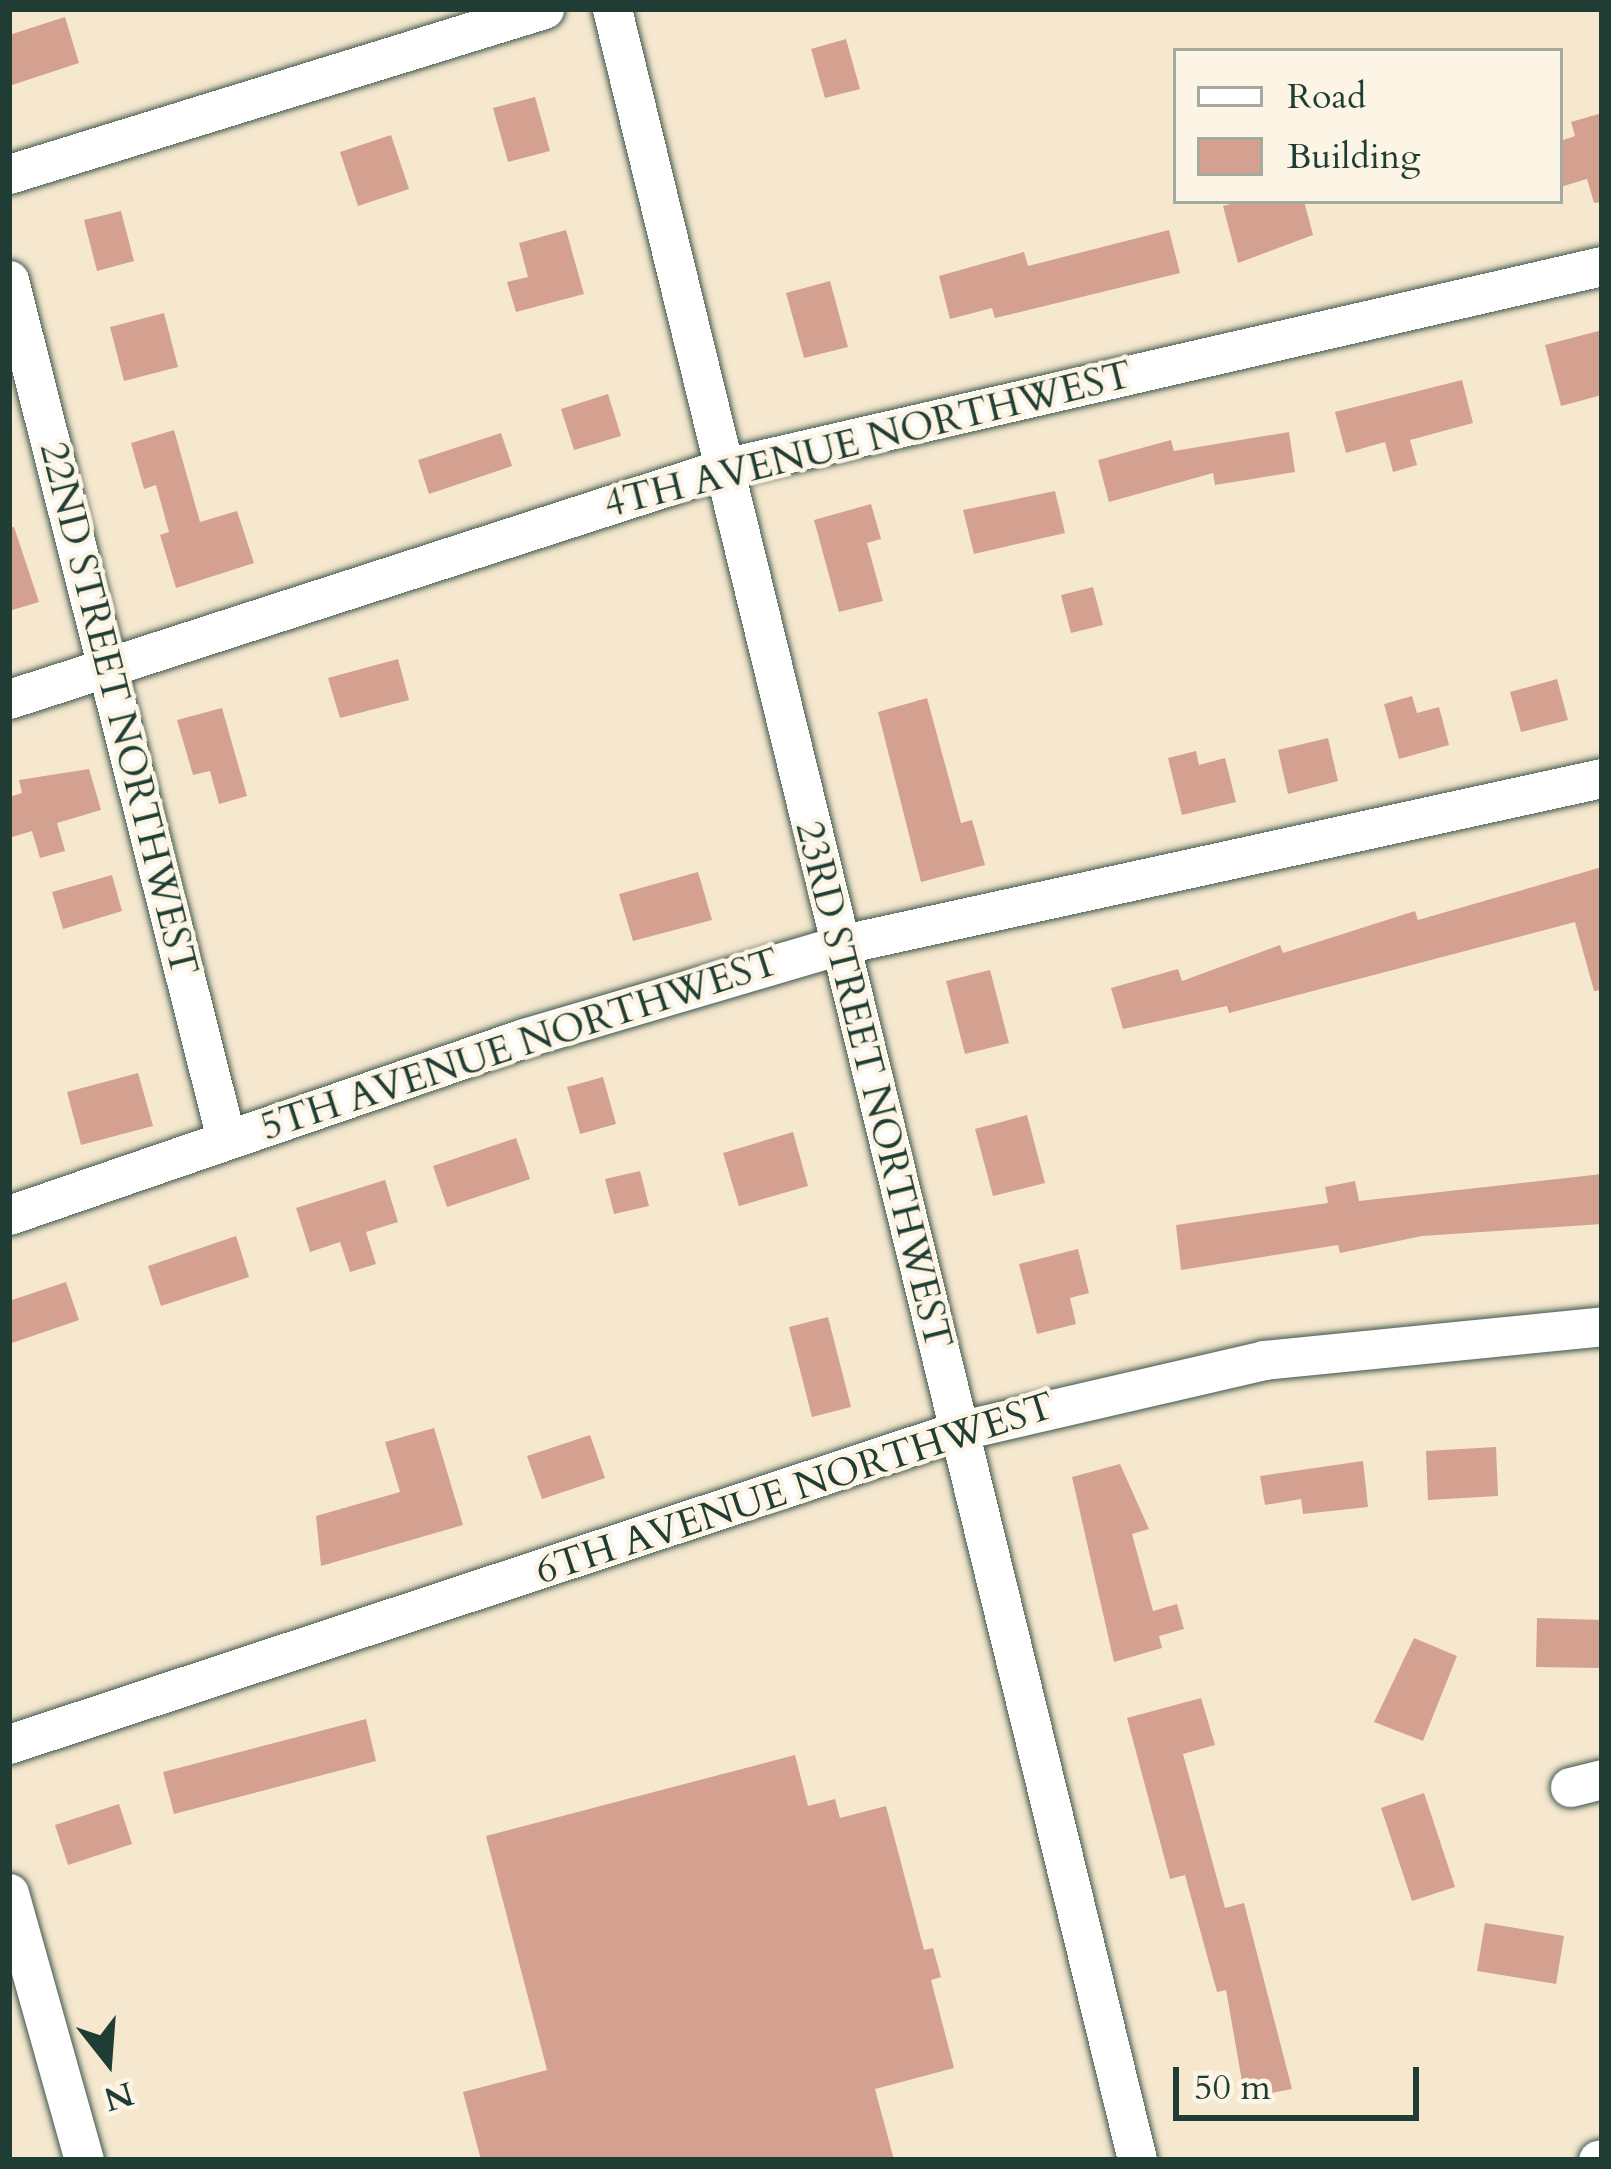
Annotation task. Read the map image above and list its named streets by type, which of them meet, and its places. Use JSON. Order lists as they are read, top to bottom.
{
  "streets": {
    "street": [
      "4TH AVENUE NORTHWEST",
      "22ND STREET NORTHWEST",
      "5TH AVENUE NORTHWEST",
      "23RD STREET NORTHWEST",
      "6TH AVENUE NORTHWEST"
    ]
  },
  "crossings": [
    ["4TH AVENUE NORTHWEST", "22ND STREET NORTHWEST"],
    ["4TH AVENUE NORTHWEST", "23RD STREET NORTHWEST"],
    ["22ND STREET NORTHWEST", "5TH AVENUE NORTHWEST"],
    ["5TH AVENUE NORTHWEST", "23RD STREET NORTHWEST"],
    ["23RD STREET NORTHWEST", "6TH AVENUE NORTHWEST"]
  ],
  "legend": ["Road", "Building"],
  "scale_bar": "50 m",
  "north": "bottom"
}
